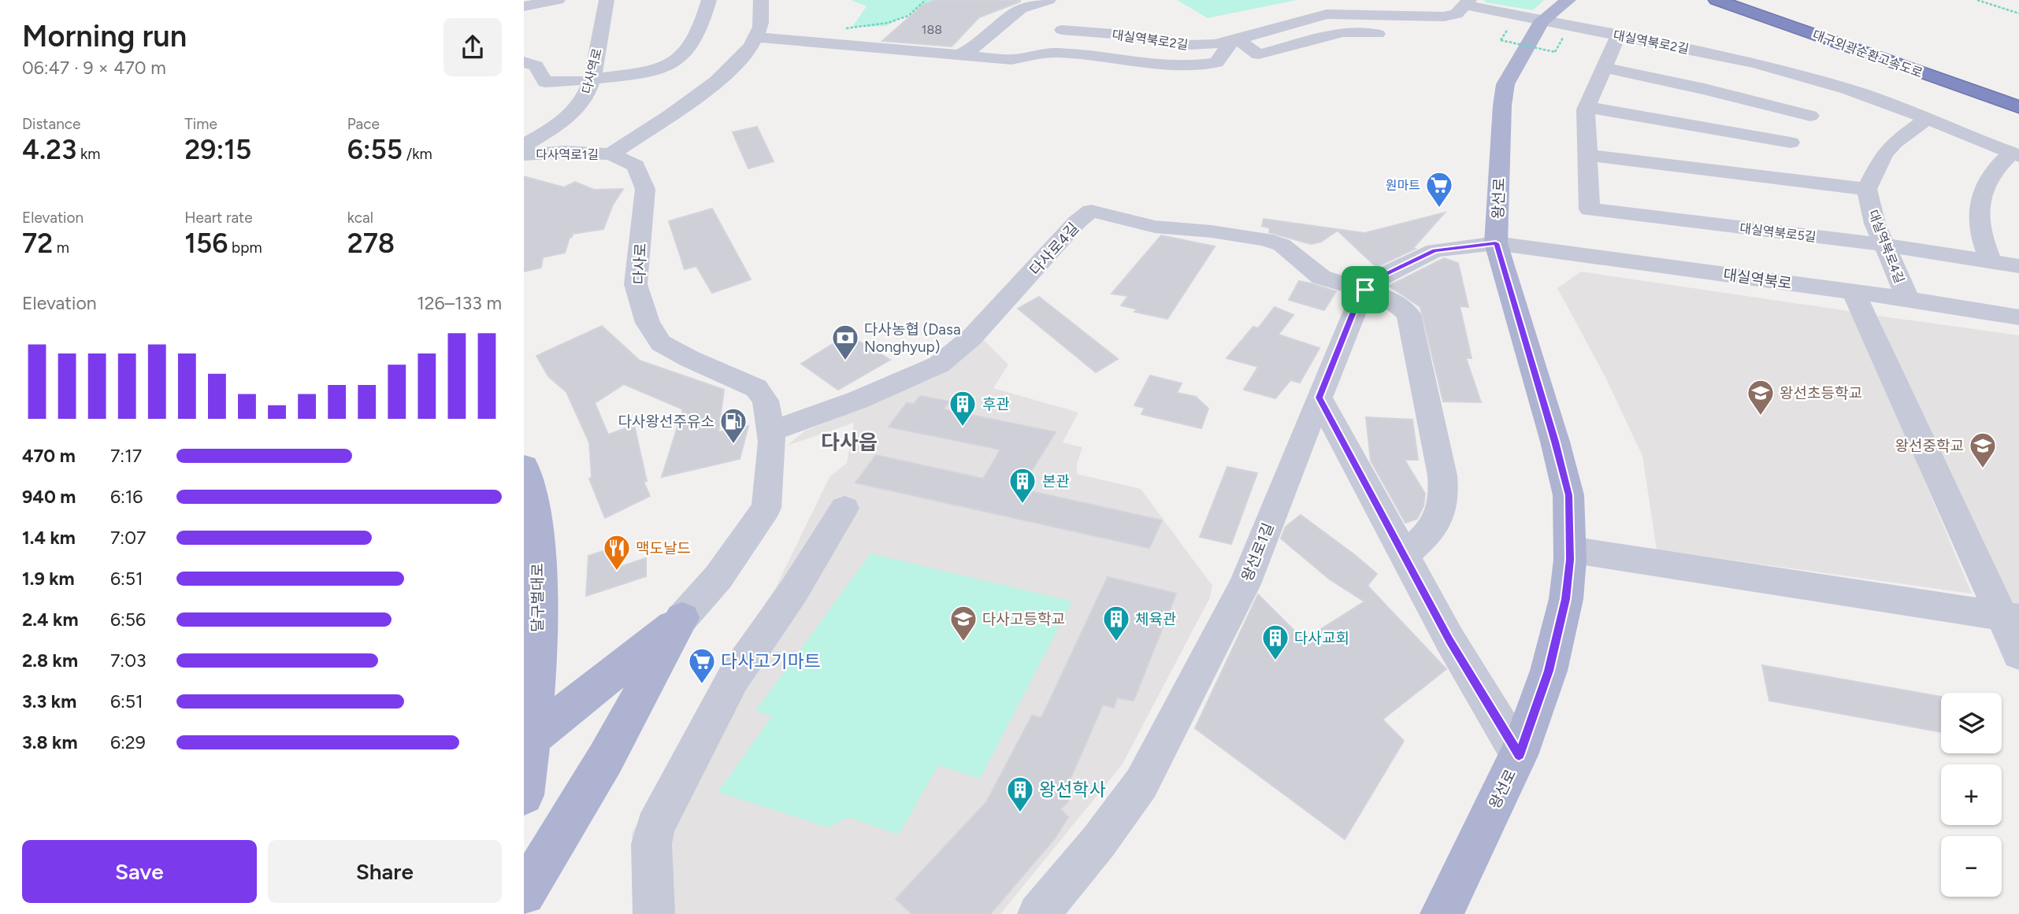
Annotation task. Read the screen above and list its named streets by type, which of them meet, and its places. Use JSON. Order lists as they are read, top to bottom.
{
  "streets": {
    "highway": ["대구외곽순환고속도로"],
    "main road": ["왕선로", "달구벌대로"],
    "street": [
      "대실역북로2길",
      "다사역로",
      "다사역로1길",
      "대실역북로5길",
      "대실역북로4길",
      "다사로4길",
      "다사로",
      "대실역북로",
      "왕선로1길"
    ]
  },
  "crossings": [
    ["대실역북로2길", "왕선로"],
    ["대실역북로2길", "대실역북로5길"],
    ["대실역북로2길", "대실역북로4길"],
    ["다사역로1길", "다사로"],
    ["왕선로", "대실역북로"],
    ["왕선로", "왕선로1길"],
    ["대실역북로5길", "대실역북로4길"],
    ["대실역북로4길", "대실역북로"],
    ["다사로4길", "다사로"],
    ["다사로4길", "왕선로1길"],
    ["대실역북로", "왕선로1길"]
  ],
  "districts": ["다사읍"],
  "places": {
    "supermarket": ["원마트", "다사고기마트"],
    "bank": ["다사농협 (Dasa Nonghyup)"],
    "school or university": ["왕선초등학교", "왕선중학교", "다사고등학교"],
    "building": [
      "후관",
      "본관",
      "체육관",
      "다사교회",
      "왕선학사"
    ],
    "fuel station": ["다사왕선주유소"],
    "restaurant": ["맥도날드"]
  },
  "house_numbers": ["188"],
  "page": {
    "heading": ["Morning run", "06:47 · 9 × 470 m"],
    "stats": [
      ["Distance", "4.23 km"],
      ["Time", "29:15"],
      ["Pace", "6:55 /km"],
      ["Elevation", "72 m"],
      ["Heart rate", "156 bpm"],
      ["kcal", "278"]
    ],
    "chart": ["Elevation", "126–133 m"],
    "list": [
      {
        "name": "470 m",
        "note": "7:17"
      },
      {
        "name": "940 m",
        "note": "6:16"
      },
      {
        "name": "1.4 km",
        "note": "7:07"
      },
      {
        "name": "1.9 km",
        "note": "6:51"
      },
      {
        "name": "2.4 km",
        "note": "6:56"
      },
      {
        "name": "2.8 km",
        "note": "7:03"
      },
      {
        "name": "3.3 km",
        "note": "6:51"
      },
      {
        "name": "3.8 km",
        "note": "6:29"
      }
    ],
    "map_buttons": ["+", "−"],
    "buttons": ["Save", "Share"]
  }
}
